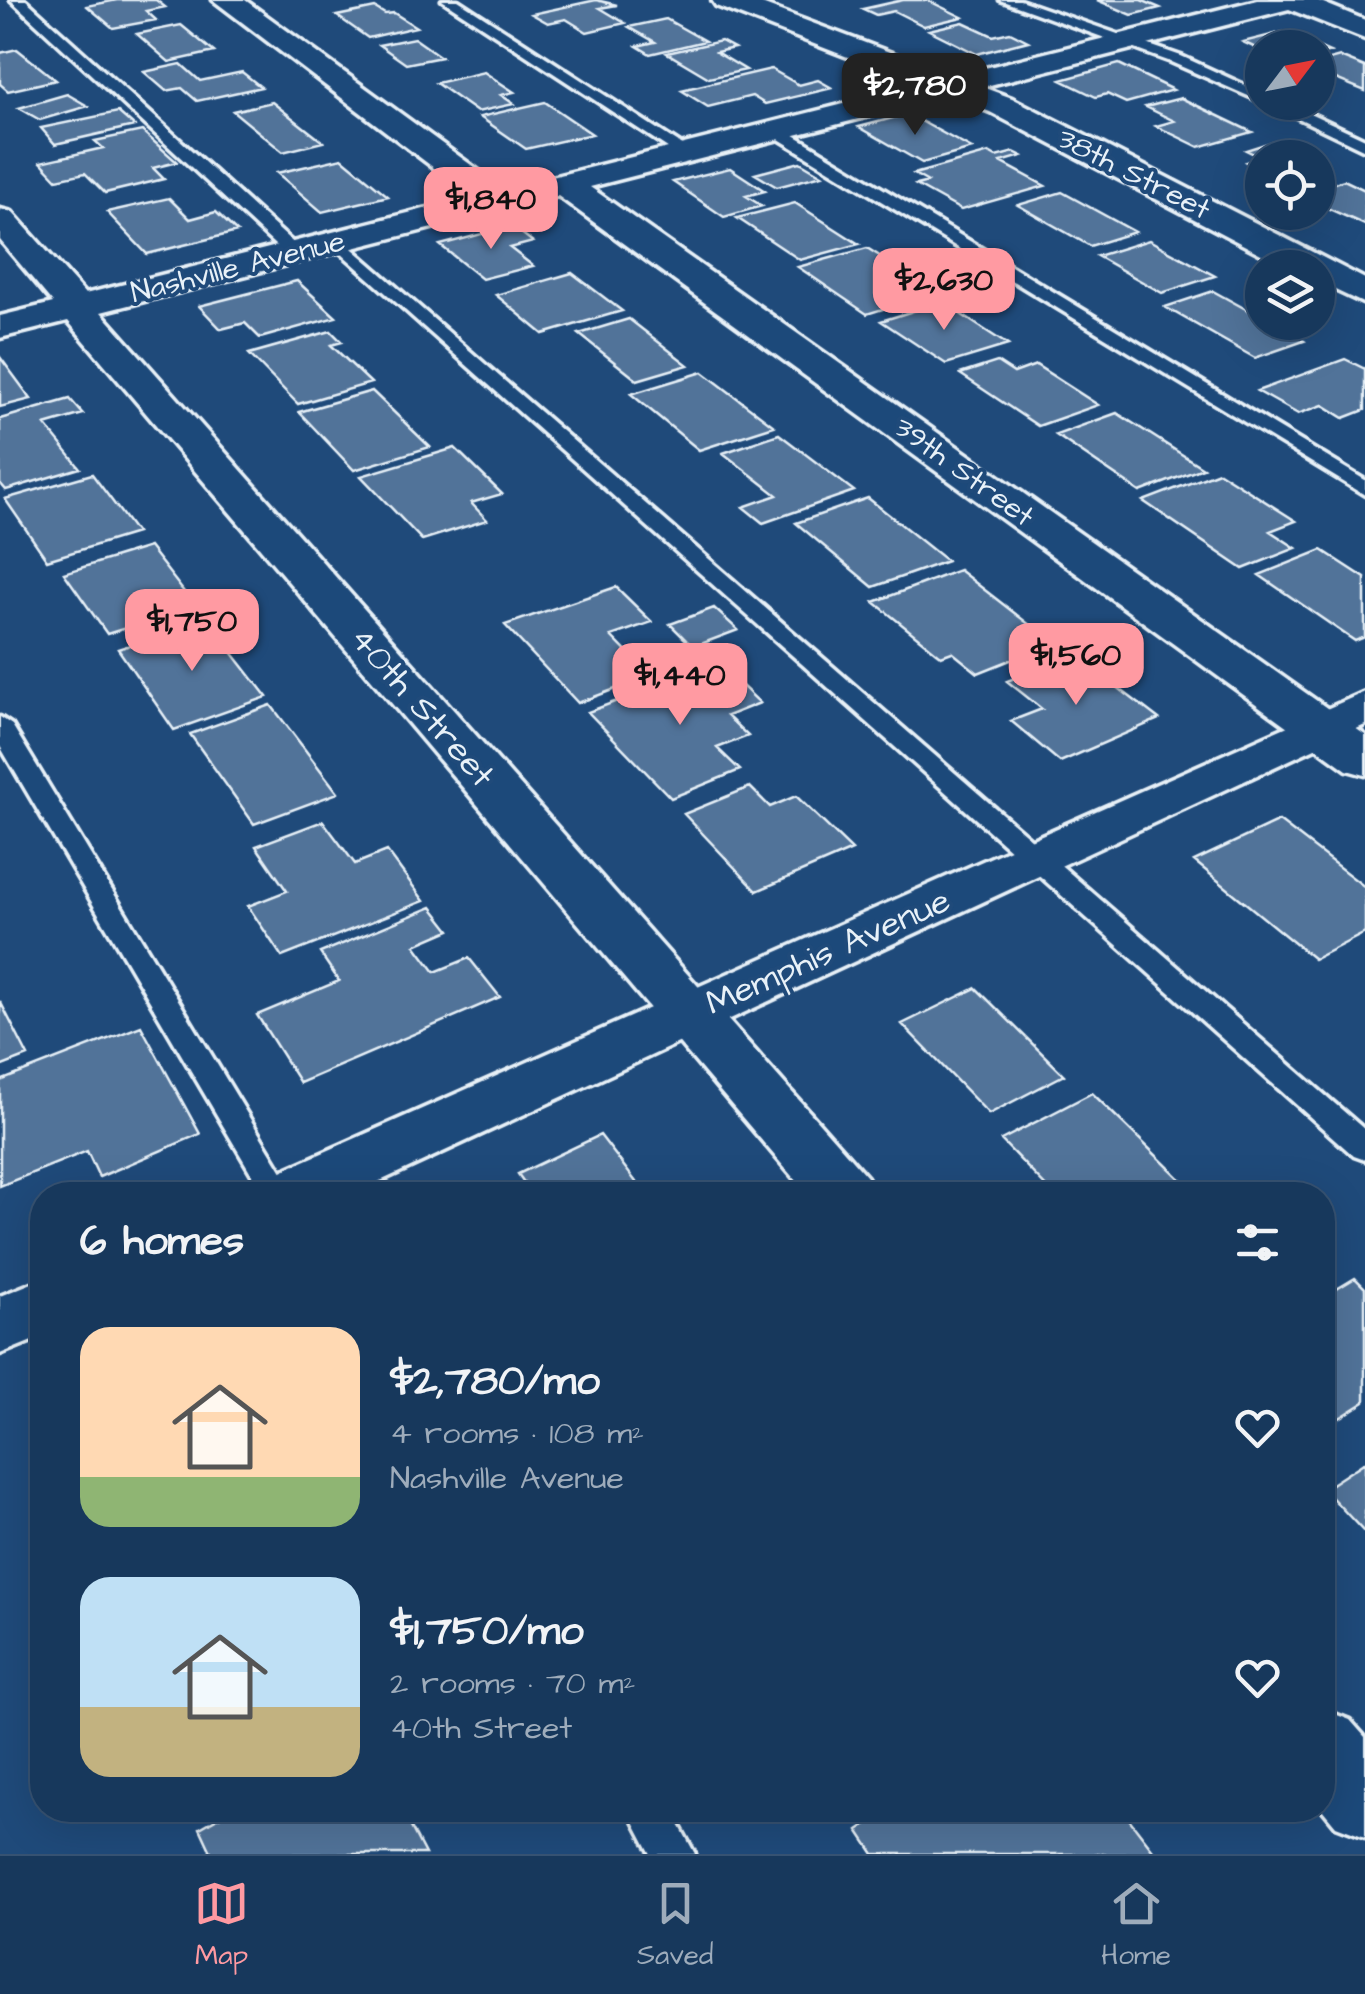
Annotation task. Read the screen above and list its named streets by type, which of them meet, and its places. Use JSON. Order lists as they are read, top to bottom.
{
  "streets": {
    "street": [
      "38th Street",
      "Nashville Avenue",
      "39th Street",
      "40th Street",
      "Memphis Avenue"
    ]
  },
  "crossings": [
    ["38th Street", "Nashville Avenue"],
    ["Nashville Avenue", "39th Street"],
    ["Nashville Avenue", "40th Street"],
    ["39th Street", "Memphis Avenue"],
    ["40th Street", "Memphis Avenue"]
  ],
  "north": "top right",
  "page": {
    "price": [
      "$2,780",
      "$1,840",
      "$2,630",
      "$1,750",
      "$1,560",
      "$1,440"
    ],
    "heading": "6 homes",
    "list": [
      {
        "name": "$2,780/mo",
        "note": "4 rooms · 108 m² · Nashville Avenue"
      },
      {
        "name": "$1,750/mo",
        "note": "2 rooms · 70 m² · 40th Street"
      }
    ],
    "tabs": ["Map", "Saved", "Home"]
  }
}
